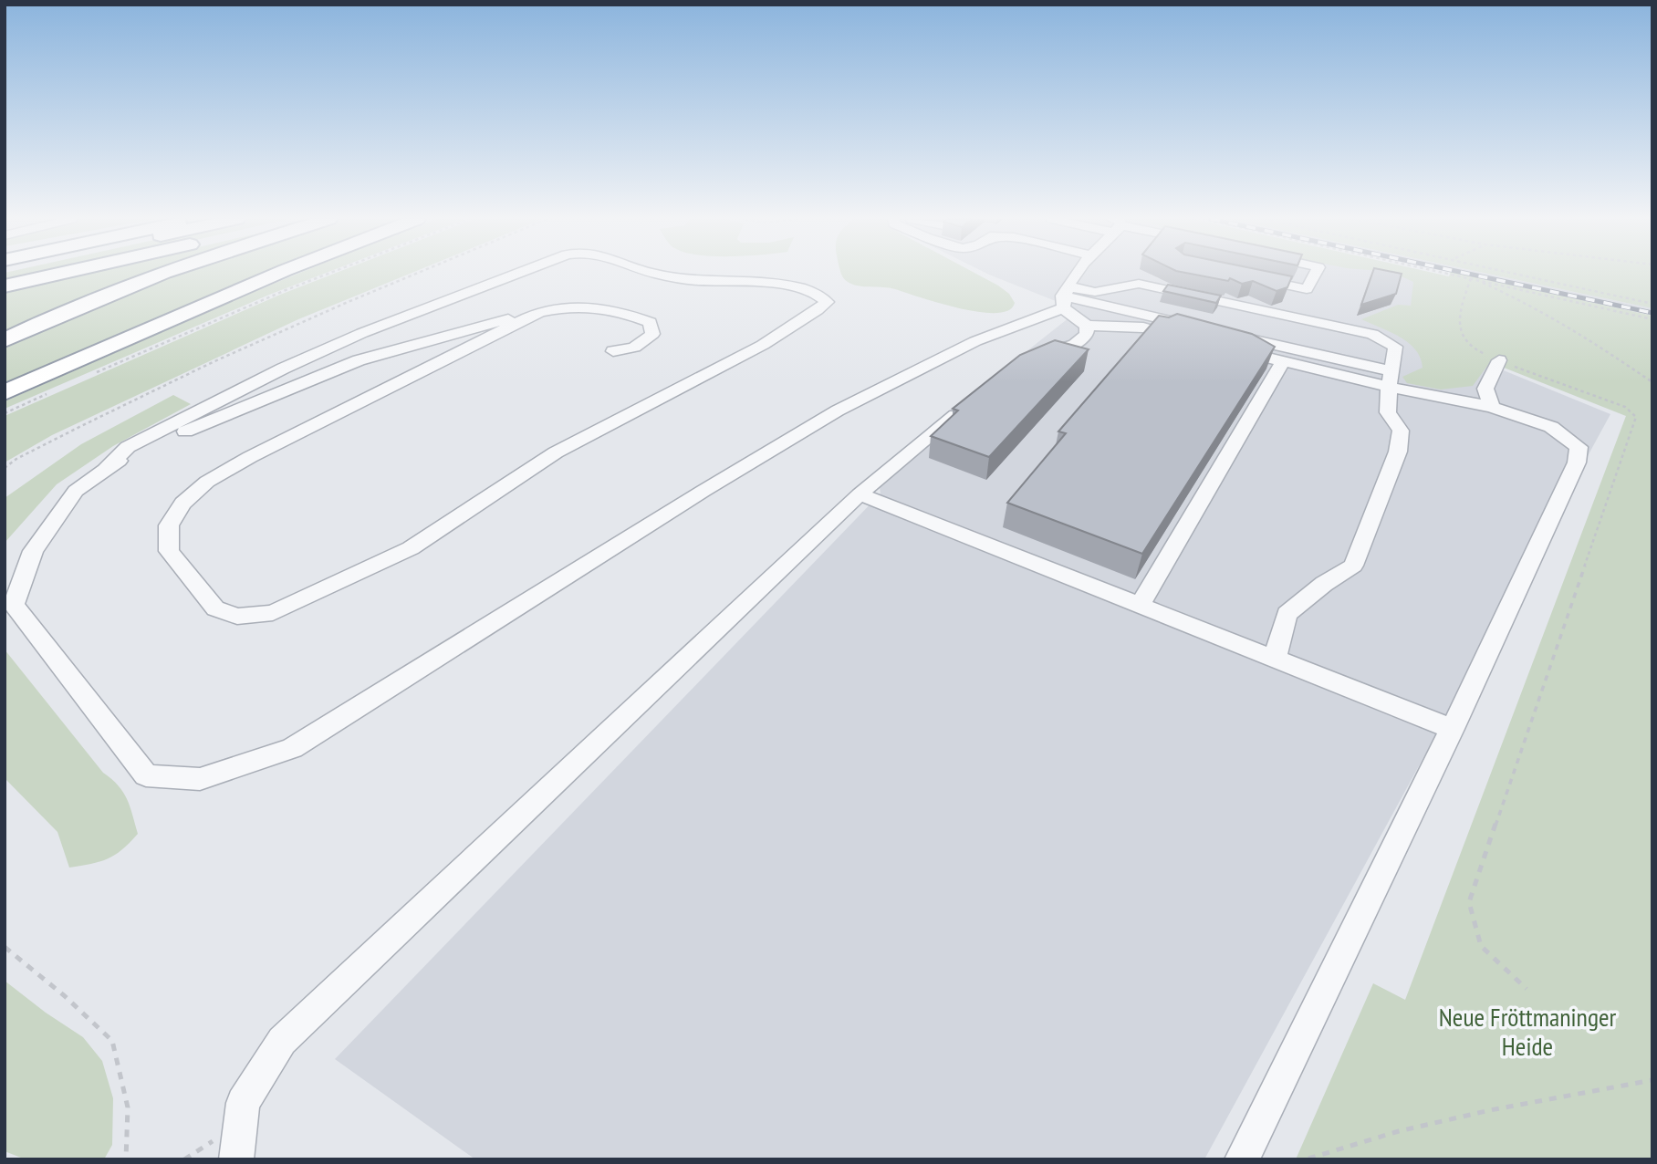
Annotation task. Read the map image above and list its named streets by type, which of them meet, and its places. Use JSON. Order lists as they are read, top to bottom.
{
  "parks": ["Neue Fröttmaninger Heide"]
}
